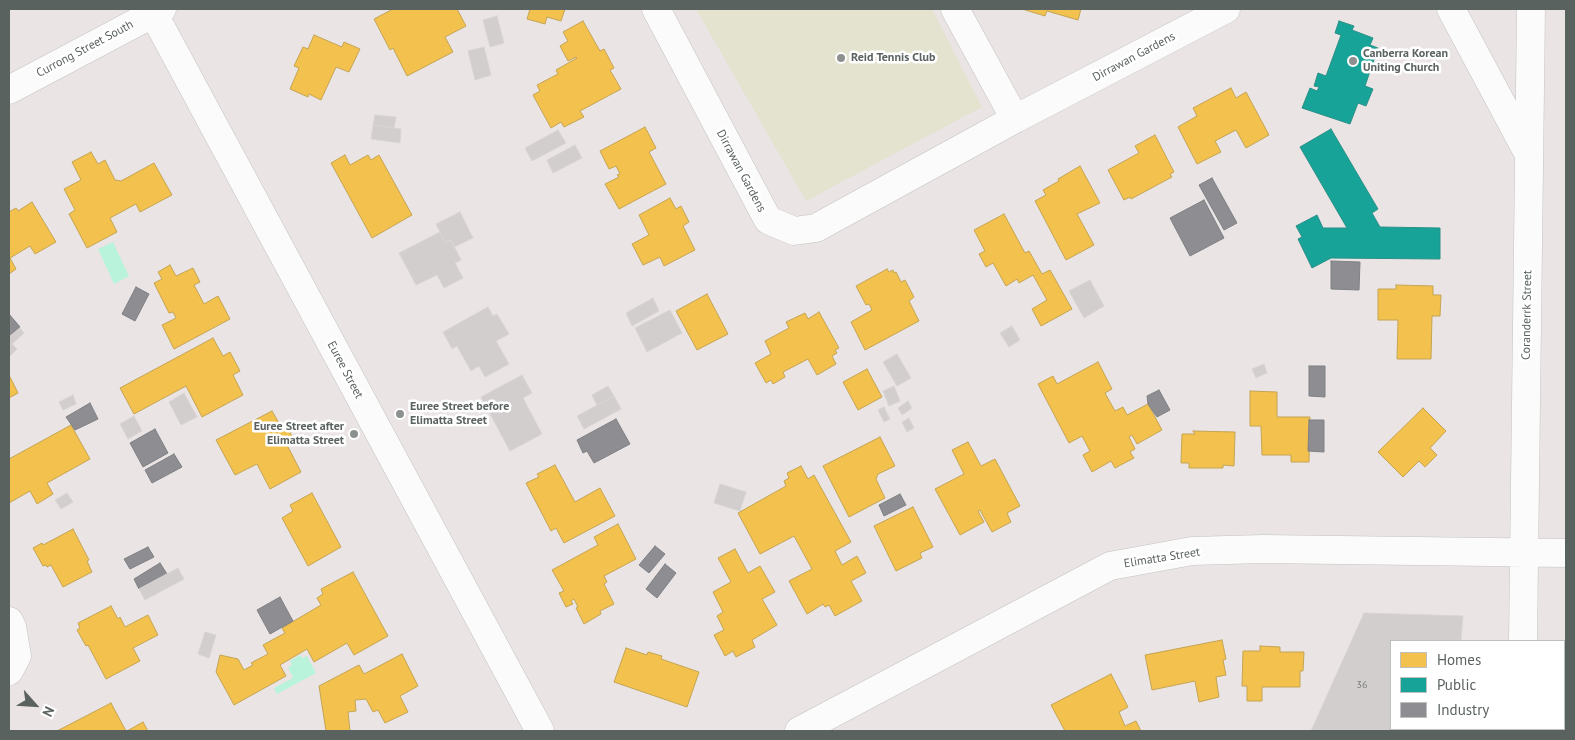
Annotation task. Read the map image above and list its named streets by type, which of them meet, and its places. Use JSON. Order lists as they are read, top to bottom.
{
  "streets": {
    "street": [
      "Currong Street South",
      "Dirrawan Gardens",
      "Coranderrk Street",
      "Euree Street",
      "Elimatta Street"
    ]
  },
  "crossings": [
    ["Currong Street South", "Euree Street"],
    ["Coranderrk Street", "Elimatta Street"]
  ],
  "places": [
    "Reid Tennis Club",
    "Canberra Korean Uniting Church",
    "Euree Street before Elimatta Street",
    "Euree Street after Elimatta Street"
  ],
  "house_numbers": ["36"],
  "legend": ["Homes", "Public", "Industry"],
  "north": "bottom right"
}
